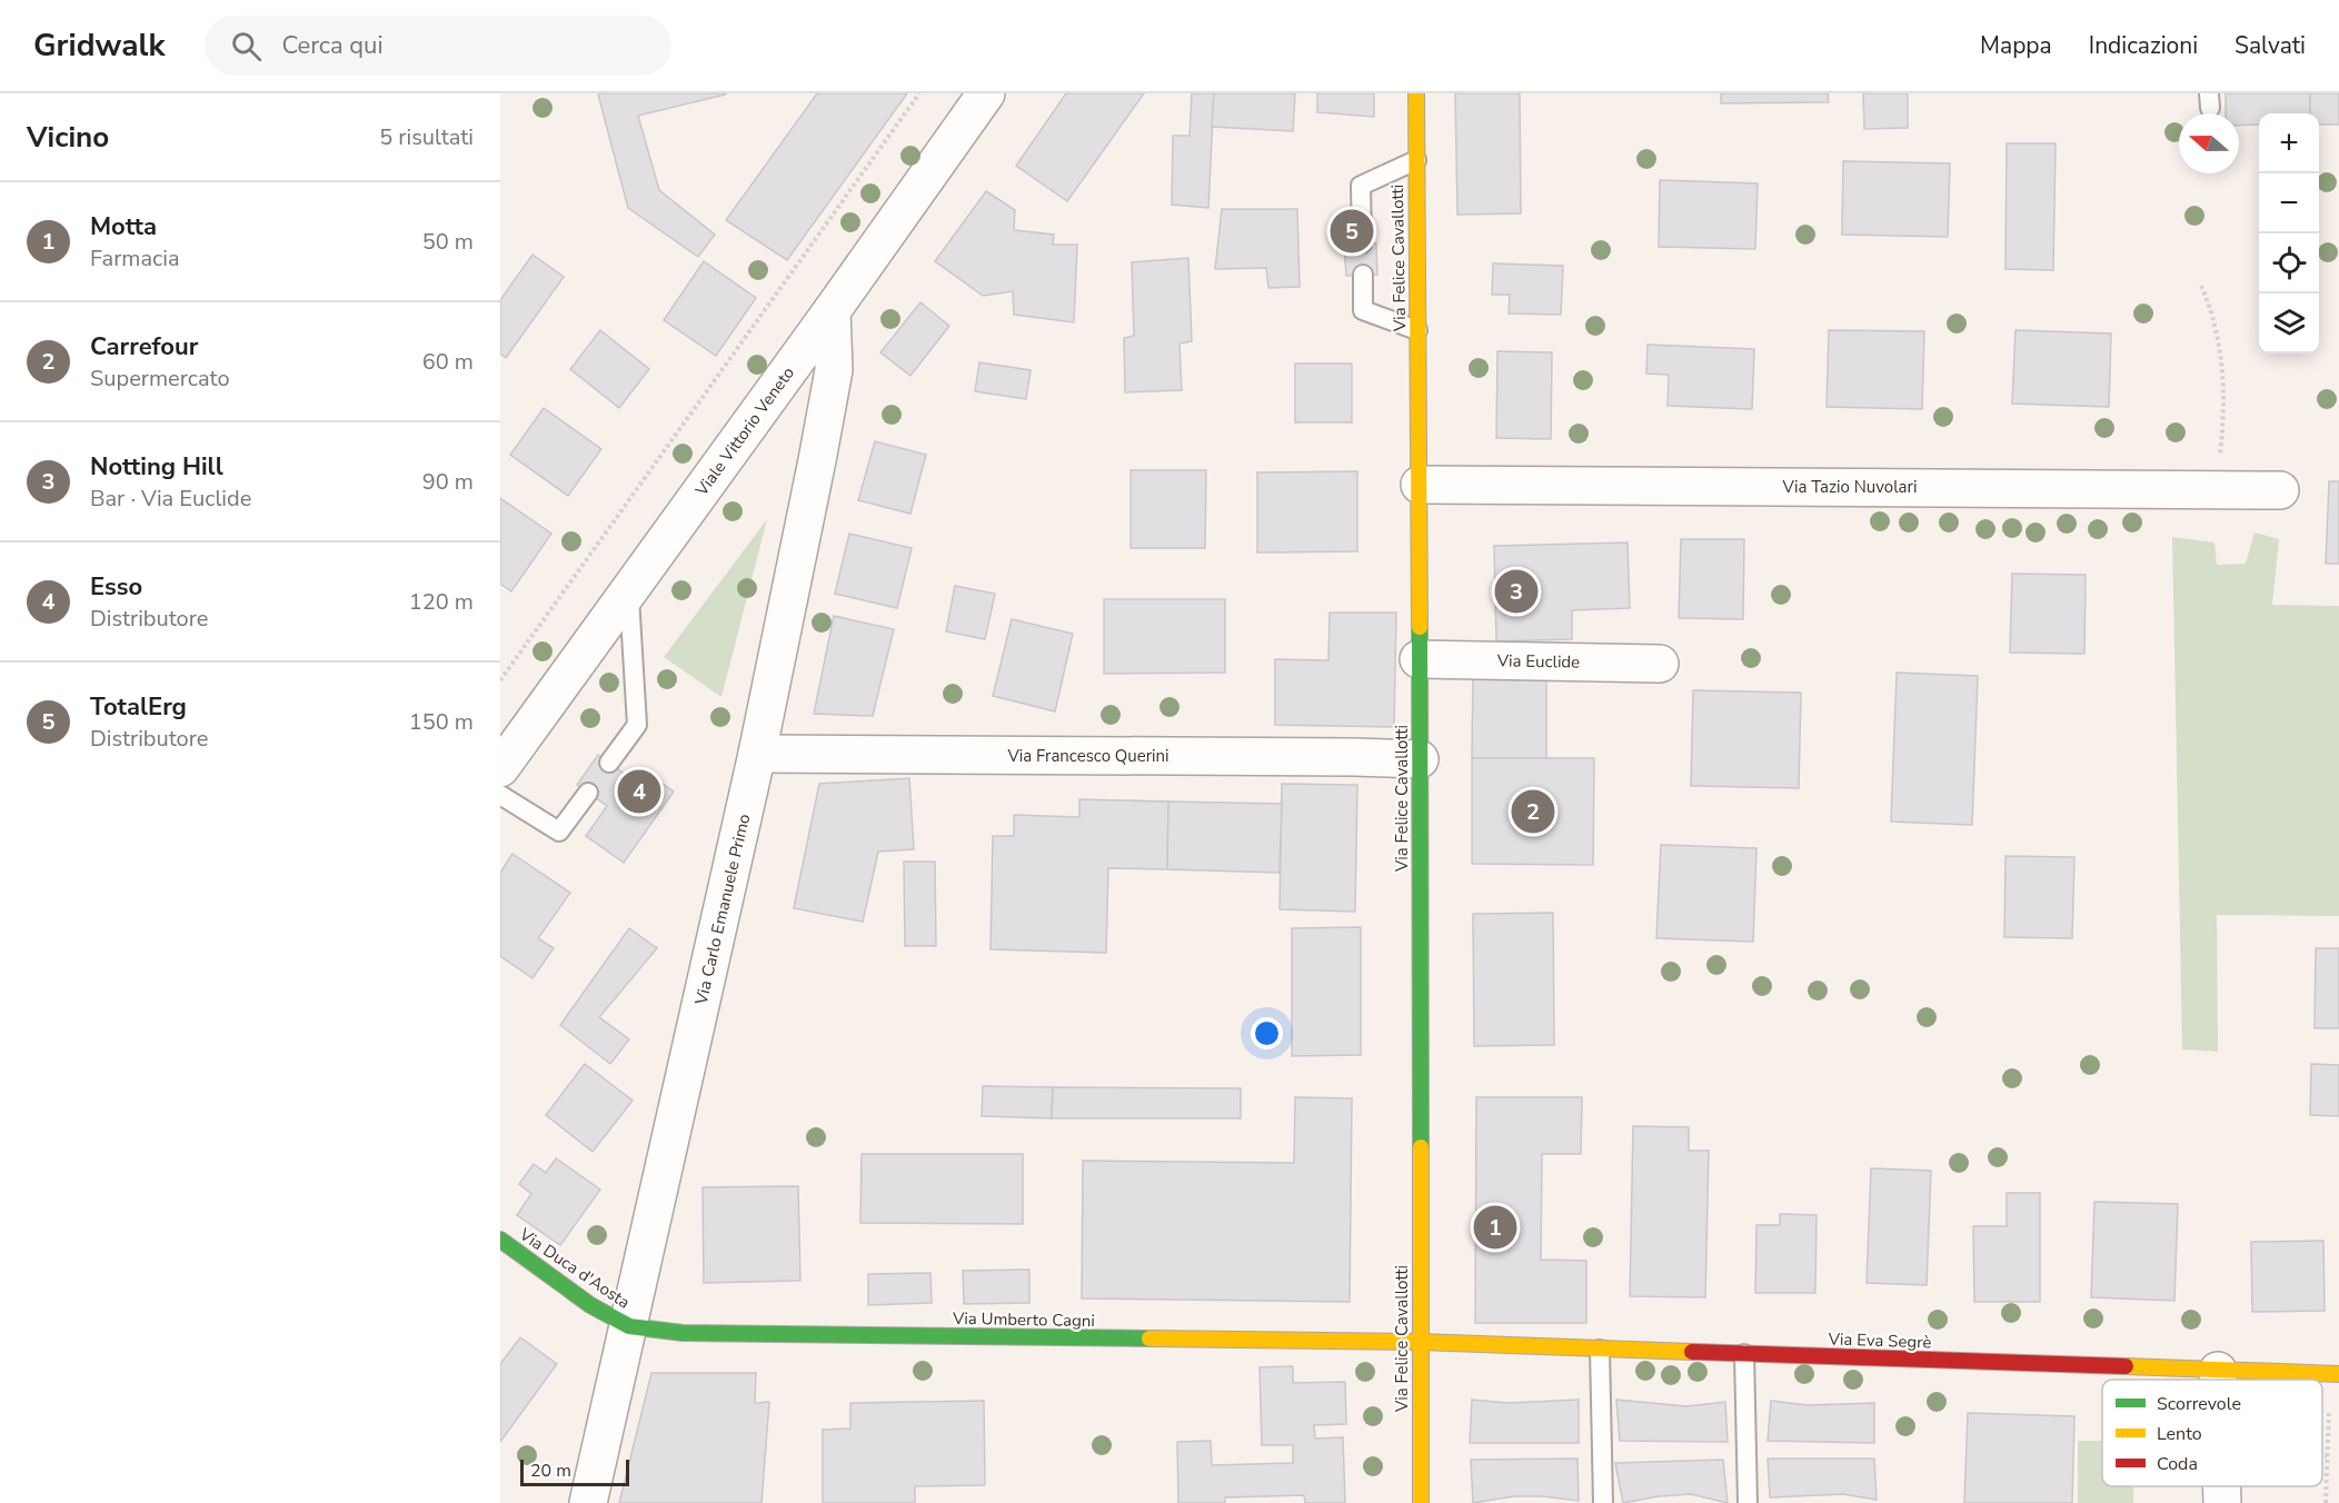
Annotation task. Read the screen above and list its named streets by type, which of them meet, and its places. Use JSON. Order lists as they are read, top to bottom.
{
  "streets": {
    "street": [
      "Via Felice Cavallotti",
      "Viale Vittorio Veneto",
      "Via Tazio Nuvolari",
      "Via Euclide",
      "Via Francesco Querini",
      "Via Carlo Emanuele Primo",
      "Via Duca d'Aosta",
      "Via Umberto Cagni",
      "Via Eva Segrè"
    ]
  },
  "crossings": [
    ["Via Felice Cavallotti", "Via Tazio Nuvolari"],
    ["Via Felice Cavallotti", "Via Euclide"],
    ["Via Felice Cavallotti", "Via Francesco Querini"],
    ["Via Felice Cavallotti", "Via Umberto Cagni"],
    ["Via Felice Cavallotti", "Via Eva Segrè"],
    ["Viale Vittorio Veneto", "Via Carlo Emanuele Primo"],
    ["Via Francesco Querini", "Via Carlo Emanuele Primo"],
    ["Via Carlo Emanuele Primo", "Via Duca d'Aosta"],
    ["Via Carlo Emanuele Primo", "Via Umberto Cagni"],
    ["Via Duca d'Aosta", "Via Umberto Cagni"],
    ["Via Umberto Cagni", "Via Eva Segrè"]
  ],
  "legend": ["Scorrevole", "Lento", "Coda"],
  "scale_bar": "20 m",
  "north": "left",
  "page": {
    "header": "Gridwalk",
    "search": "Cerca qui",
    "nav": ["Mappa", "Indicazioni", "Salvati"],
    "heading": ["Vicino", "5 risultati"],
    "map_buttons": ["+", "−"],
    "list": [
      {
        "mark": "1",
        "name": "Motta",
        "note": "Farmacia",
        "value": "50 m"
      },
      {
        "mark": "2",
        "name": "Carrefour",
        "note": "Supermercato",
        "value": "60 m"
      },
      {
        "mark": "3",
        "name": "Notting Hill",
        "note": "Bar · Via Euclide",
        "value": "90 m"
      },
      {
        "mark": "4",
        "name": "Esso",
        "note": "Distributore",
        "value": "120 m"
      },
      {
        "mark": "5",
        "name": "TotalErg",
        "note": "Distributore",
        "value": "150 m"
      }
    ],
    "pins": [
      "5",
      "3",
      "4",
      "2",
      "1"
    ],
    "scale": "20 m"
  }
}
